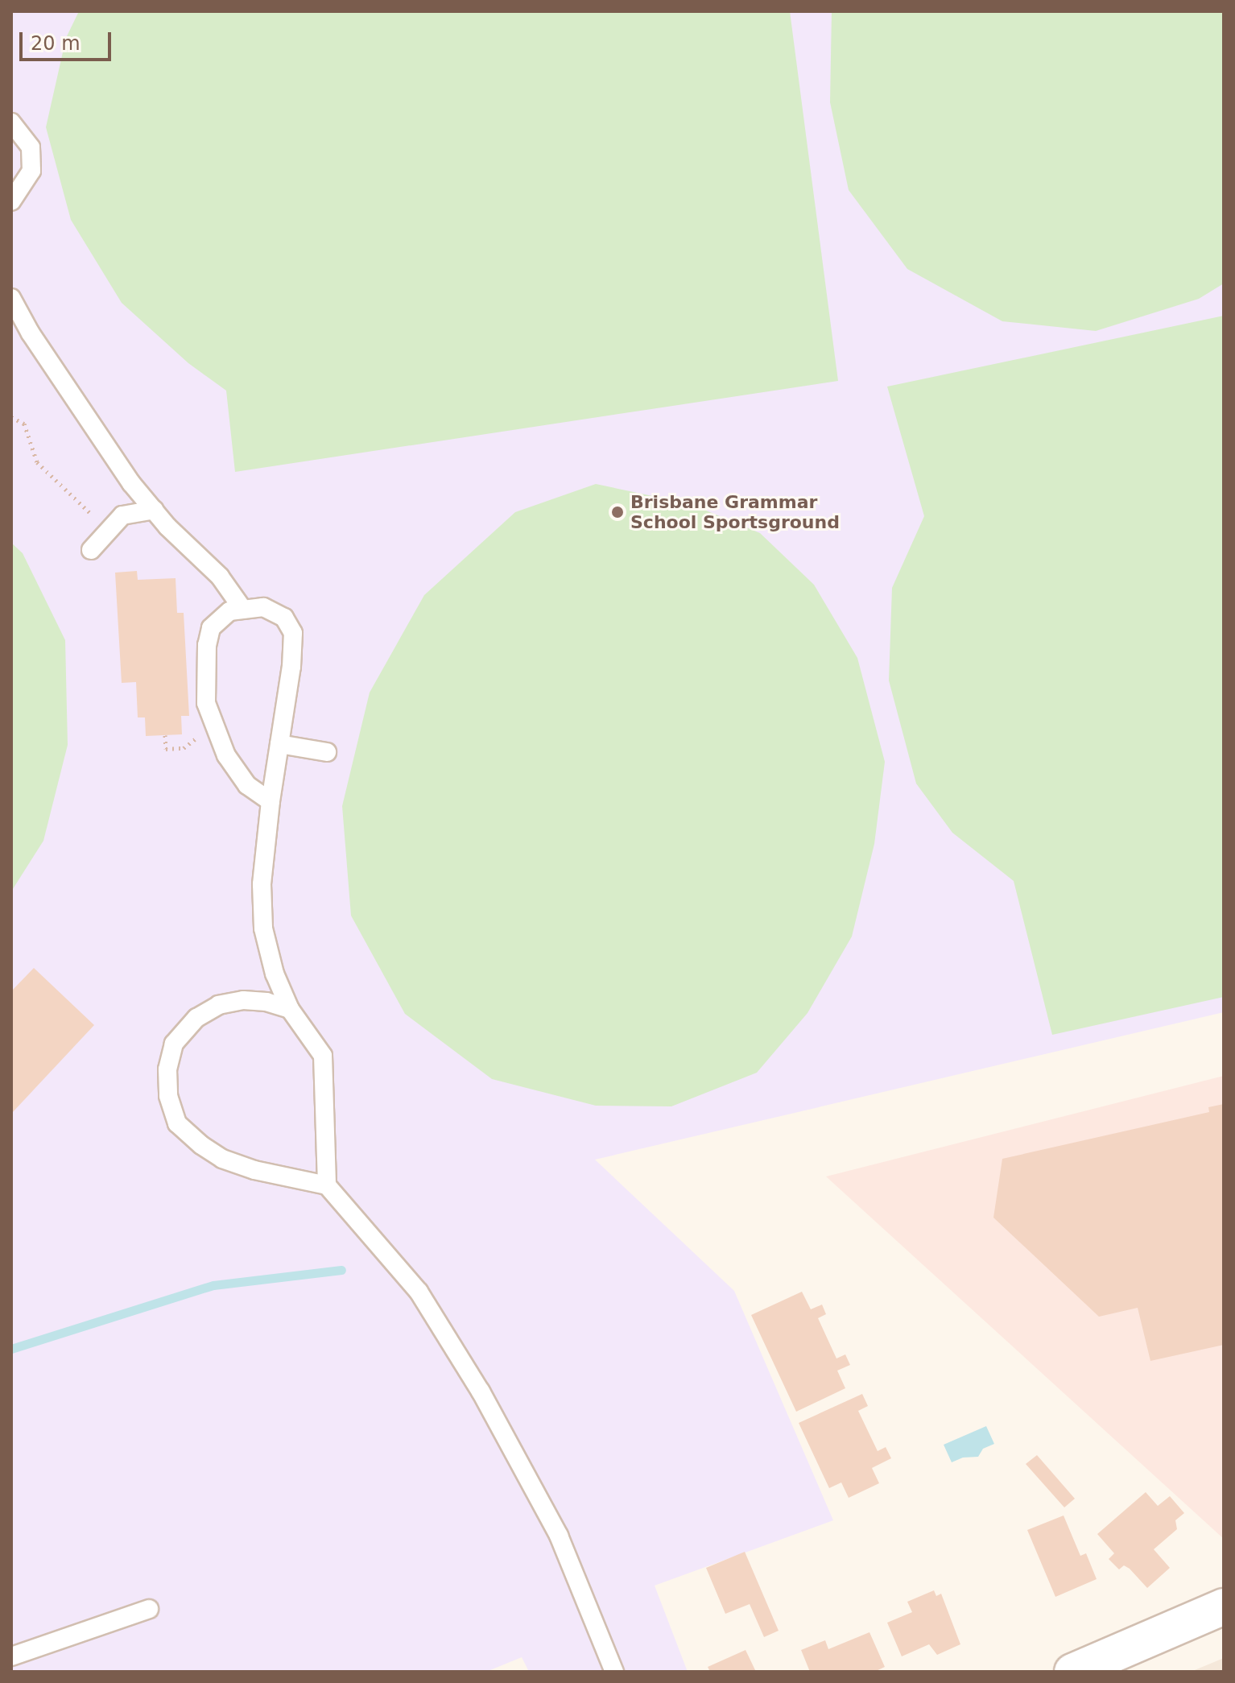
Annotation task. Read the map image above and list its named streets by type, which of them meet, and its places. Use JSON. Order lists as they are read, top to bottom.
{
  "places": ["Brisbane Grammar School Sportsground"],
  "scale_bar": "20 m"
}
